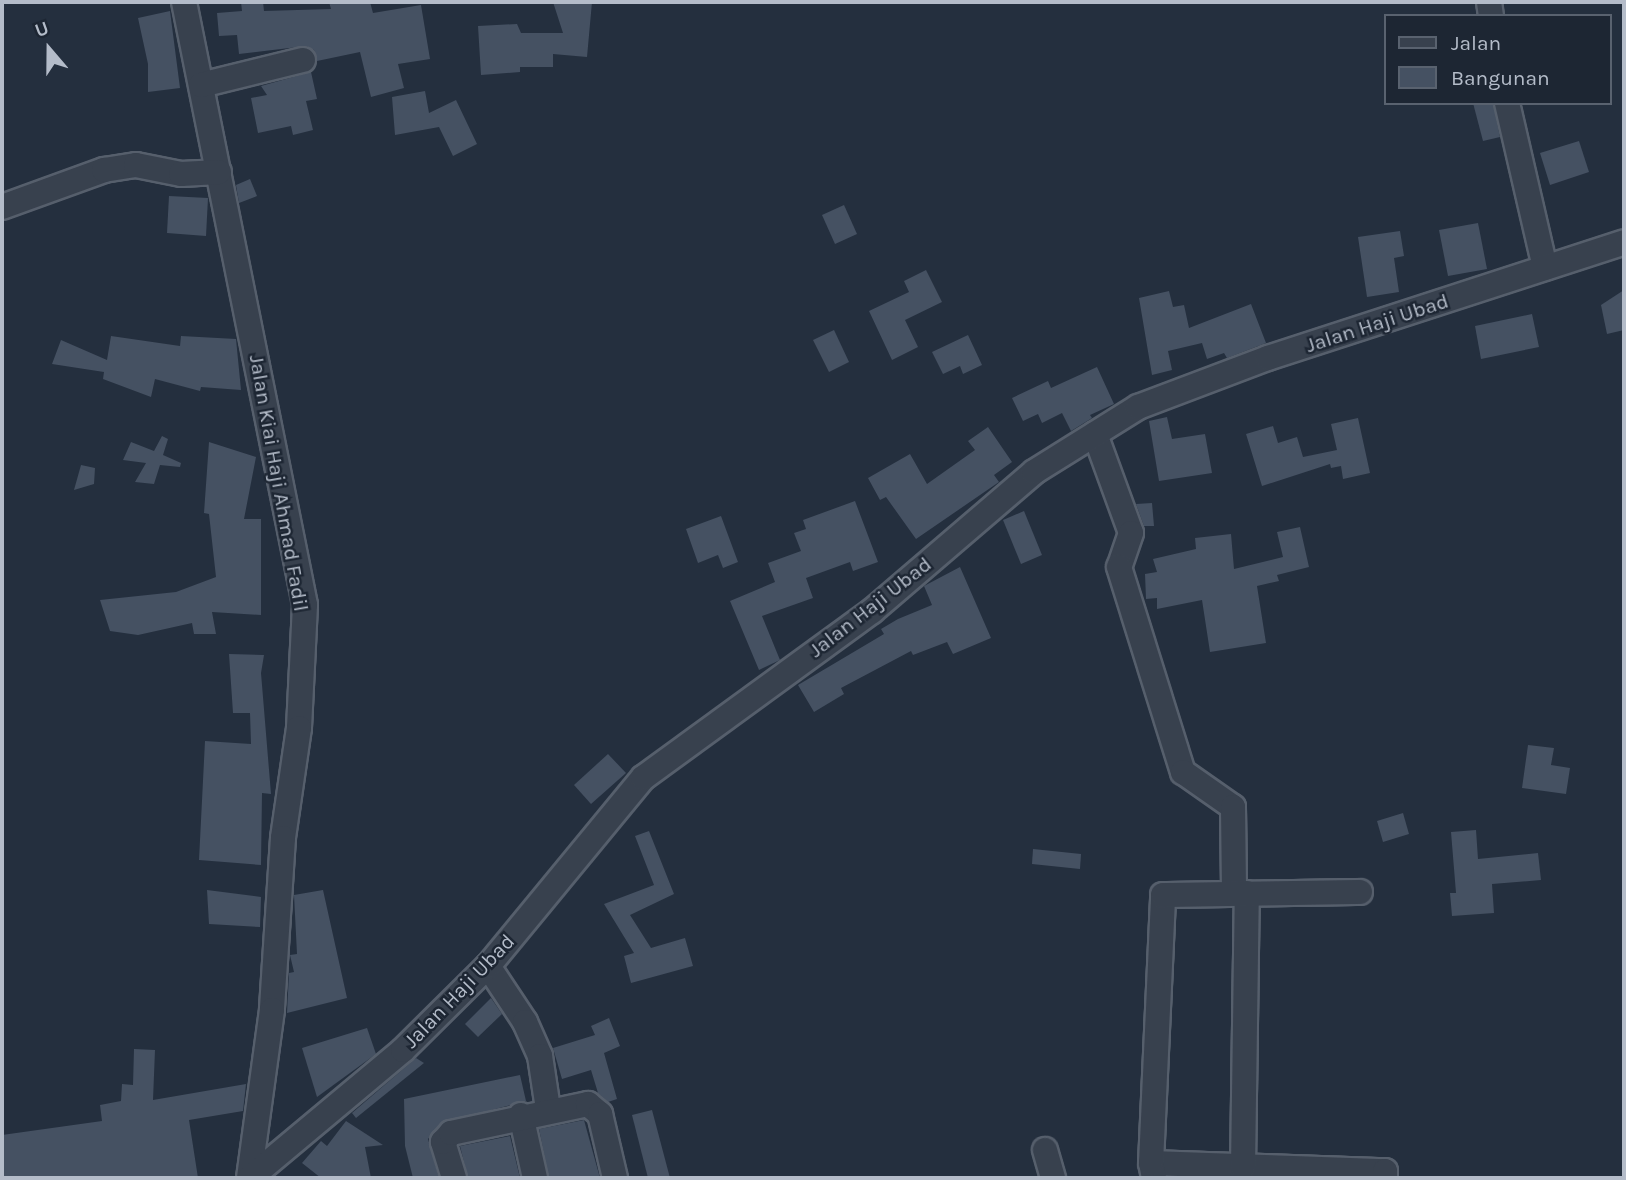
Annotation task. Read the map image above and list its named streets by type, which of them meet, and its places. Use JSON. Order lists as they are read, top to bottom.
{
  "streets": {
    "street": ["Jalan Haji Ubad", "Jalan Kiai Haji Ahmad Fadil"]
  },
  "crossings": [
    ["Jalan Haji Ubad", "Jalan Kiai Haji Ahmad Fadil"]
  ],
  "legend": ["Jalan", "Bangunan"],
  "north": "top"
}
